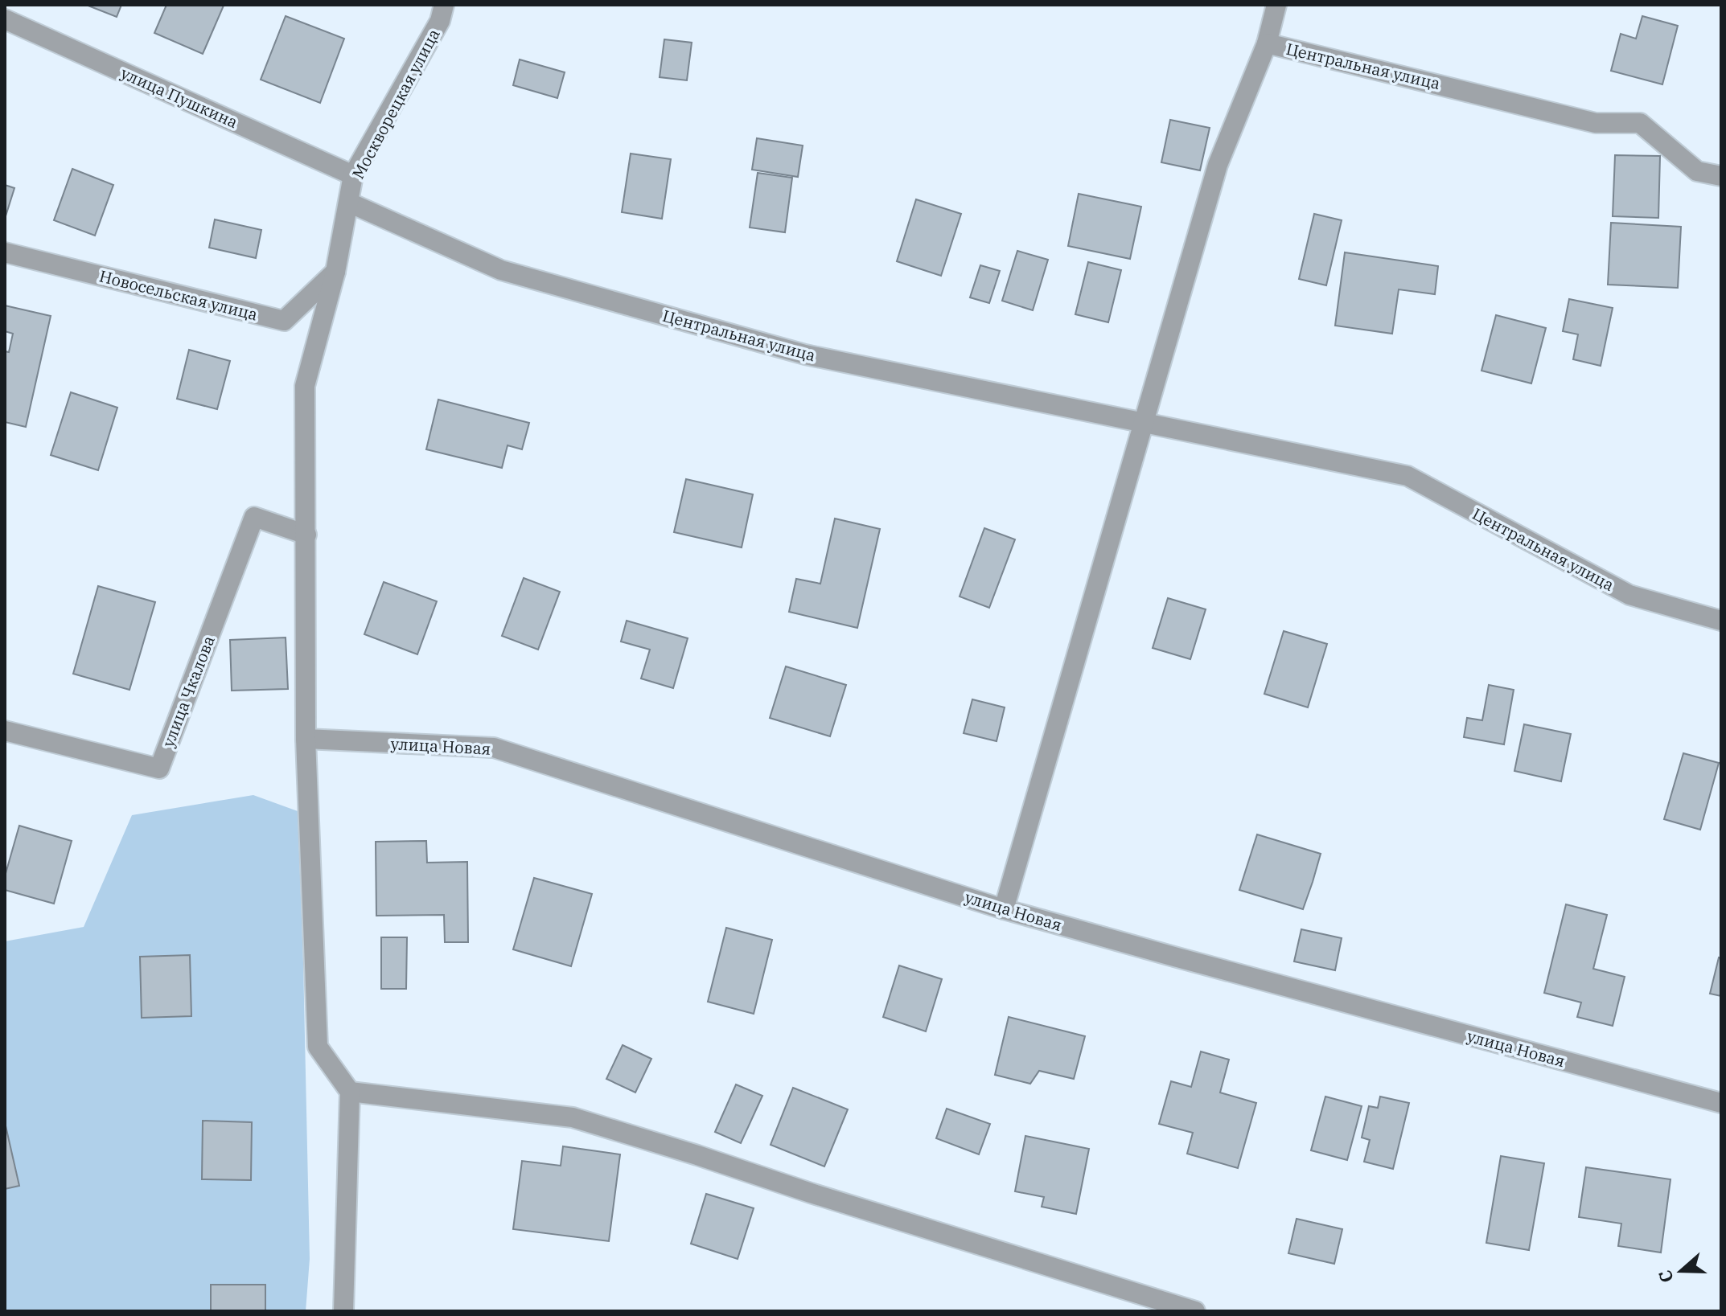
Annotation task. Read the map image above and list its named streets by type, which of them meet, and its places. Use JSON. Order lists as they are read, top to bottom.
{
  "streets": {
    "street": [
      "Центральная улица",
      "улица Пушкина",
      "Москворецкая улица",
      "Новосельская улица",
      "улица Чкалова",
      "улица Новая"
    ]
  },
  "crossings": [
    ["Центральная улица", "Москворецкая улица"],
    ["улица Пушкина", "Москворецкая улица"],
    ["Москворецкая улица", "Новосельская улица"],
    ["Москворецкая улица", "улица Чкалова"],
    ["Москворецкая улица", "улица Новая"]
  ],
  "north": "left"
}
